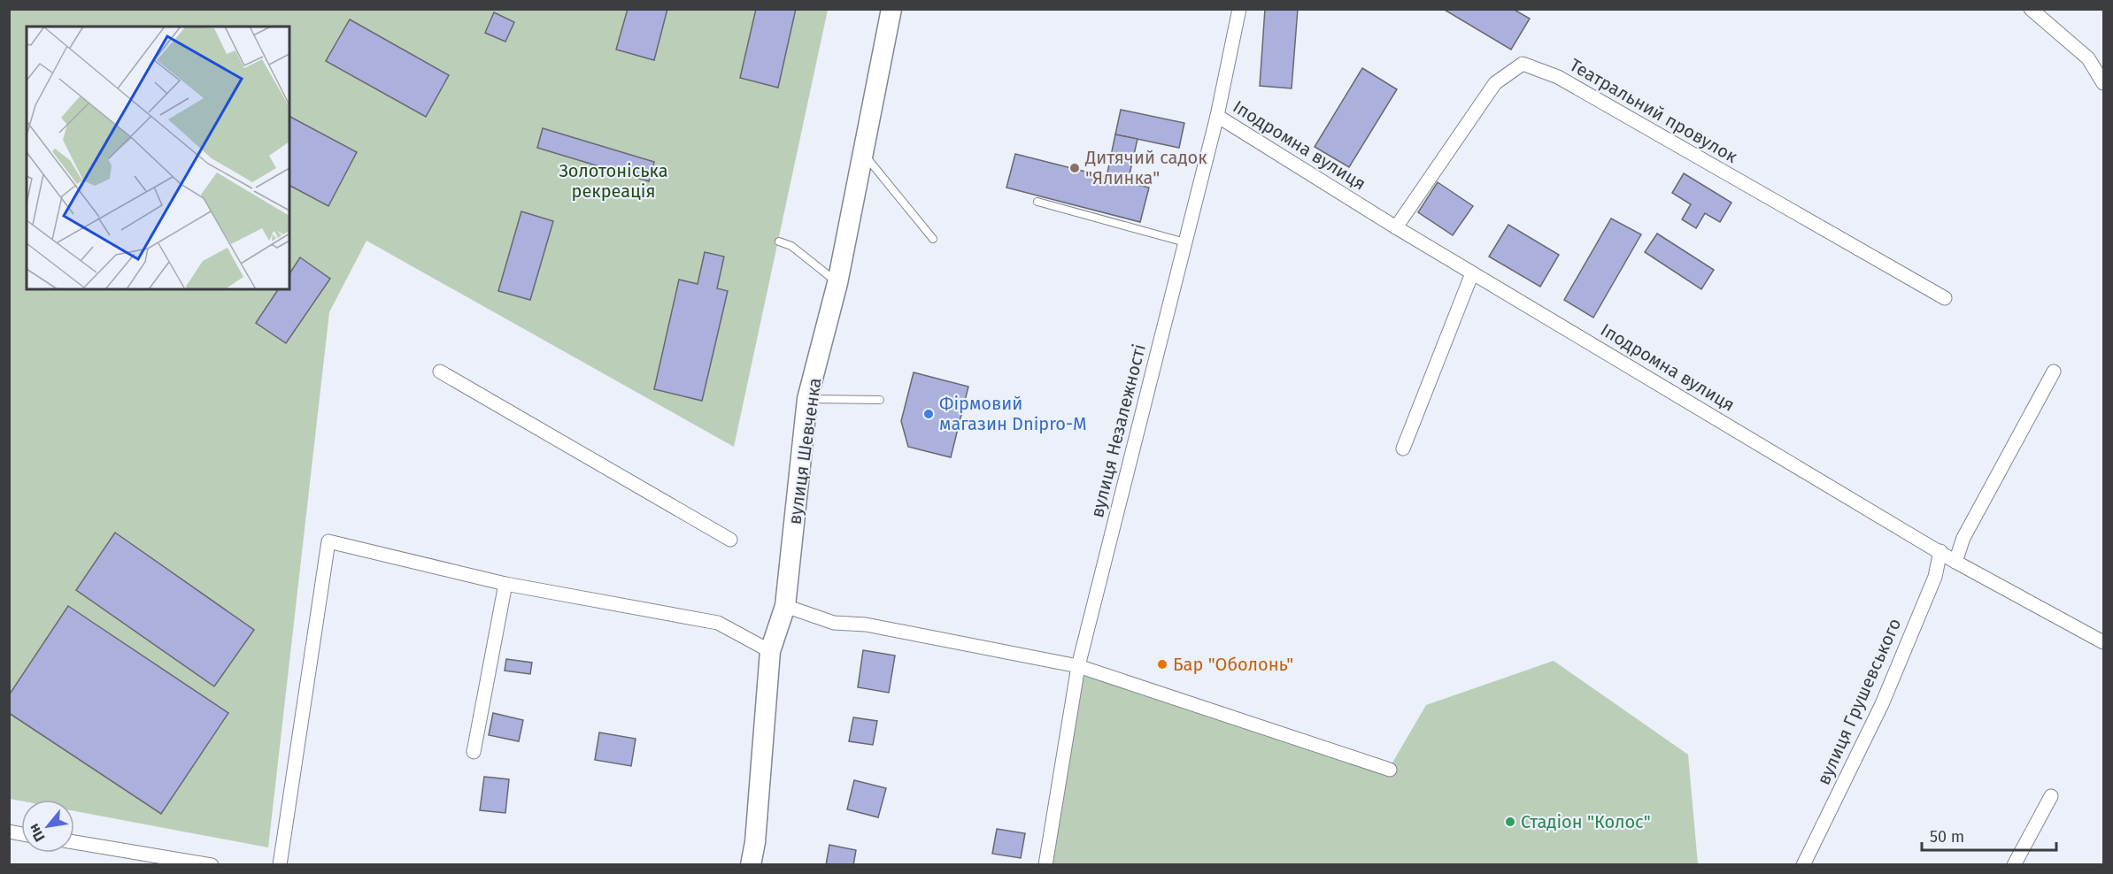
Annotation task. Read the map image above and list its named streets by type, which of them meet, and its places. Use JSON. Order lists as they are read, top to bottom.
{
  "streets": {
    "main road": ["вулиця Шевченка"],
    "street": [
      "Театральний провулок",
      "Іподромна вулиця",
      "вулиця Незалежності",
      "вулиця Грушевського"
    ]
  },
  "crossings": [
    ["Театральний провулок", "Іподромна вулиця"],
    ["Іподромна вулиця", "вулиця Незалежності"],
    ["Іподромна вулиця", "вулиця Грушевського"]
  ],
  "parks": ["Золотоніська рекреація"],
  "places": [
    "Дитячий садок \"Ялинка\"",
    "Фірмовий магазин Dnipro-M",
    "Бар \"Оболонь\"",
    "Стадіон \"Колос\""
  ],
  "scale_bar": "50 m",
  "north": "bottom left"
}
